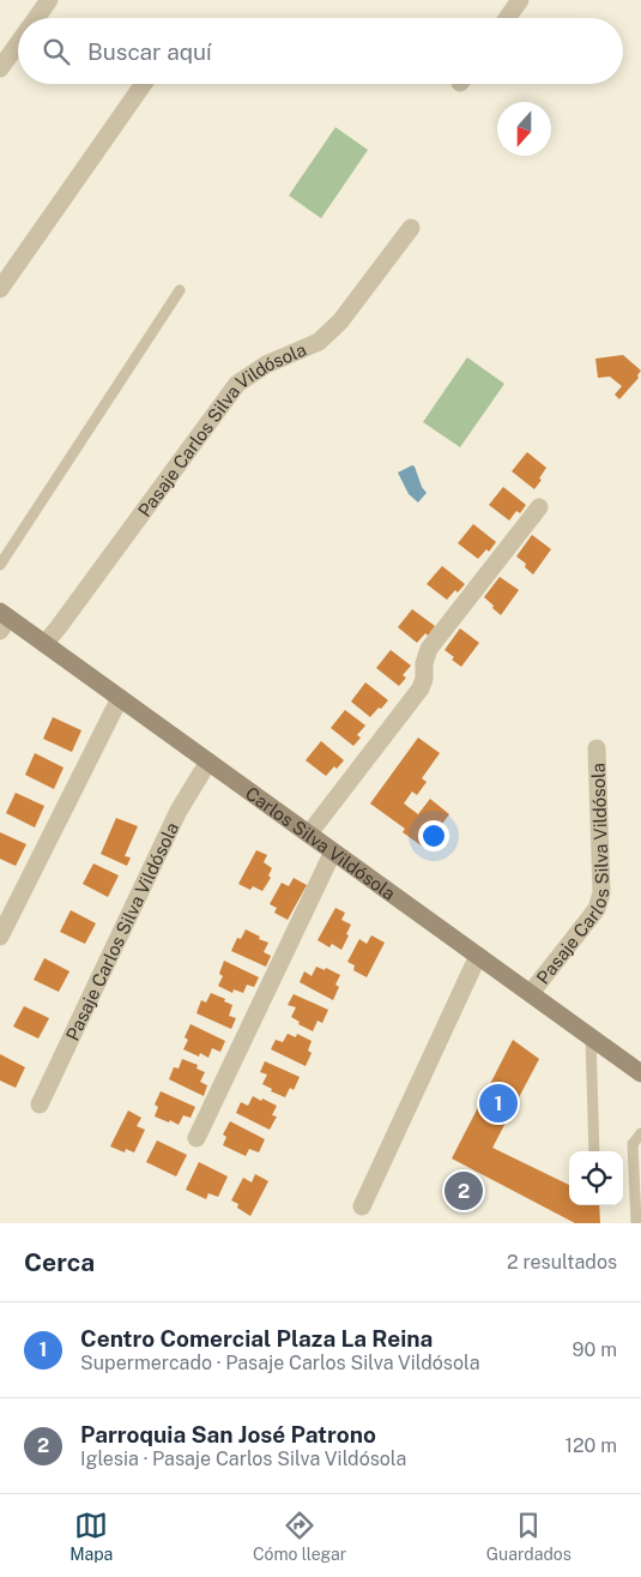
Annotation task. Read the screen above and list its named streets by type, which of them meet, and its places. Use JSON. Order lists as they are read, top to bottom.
{
  "streets": {
    "street": ["Pasaje Carlos Silva Vildósola", "Carlos Silva Vildósola"]
  },
  "crossings": [
    ["Pasaje Carlos Silva Vildósola", "Carlos Silva Vildósola"]
  ],
  "north": "bottom",
  "page": {
    "search": "Buscar aquí",
    "pins": ["1", "2"],
    "heading": ["Cerca", "2 resultados"],
    "list": [
      {
        "mark": "1",
        "name": "Centro Comercial Plaza La Reina",
        "note": "Supermercado · Pasaje Carlos Silva Vildósola",
        "value": "90 m"
      },
      {
        "mark": "2",
        "name": "Parroquia San José Patrono",
        "note": "Iglesia · Pasaje Carlos Silva Vildósola",
        "value": "120 m"
      }
    ],
    "nav": ["Mapa", "Cómo llegar", "Guardados"]
  }
}
